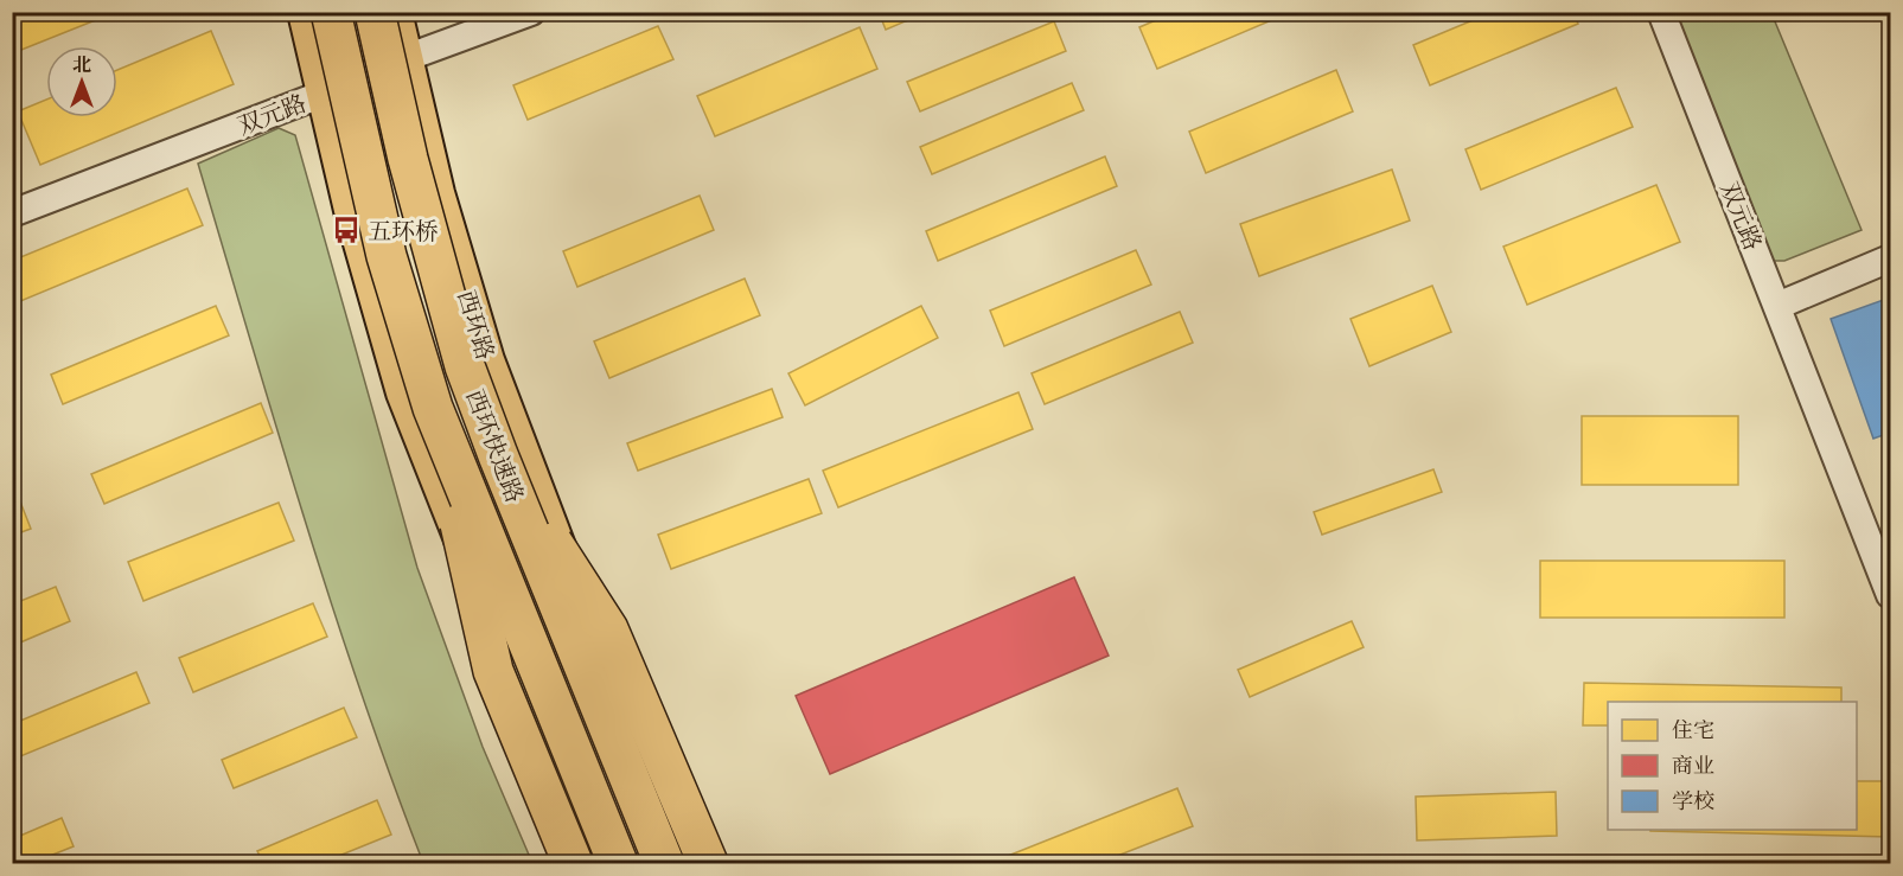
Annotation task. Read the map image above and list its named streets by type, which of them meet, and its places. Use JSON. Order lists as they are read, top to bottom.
{
  "streets": {
    "highway": ["西环快速路"],
    "main road": ["西环路"],
    "street": ["双元路"]
  },
  "crossings": [
    ["双元路", "西环路"]
  ],
  "places": {
    "bus stop": ["五环桥"]
  },
  "legend": ["住宅", "商业", "学校"],
  "north": "top"
}
